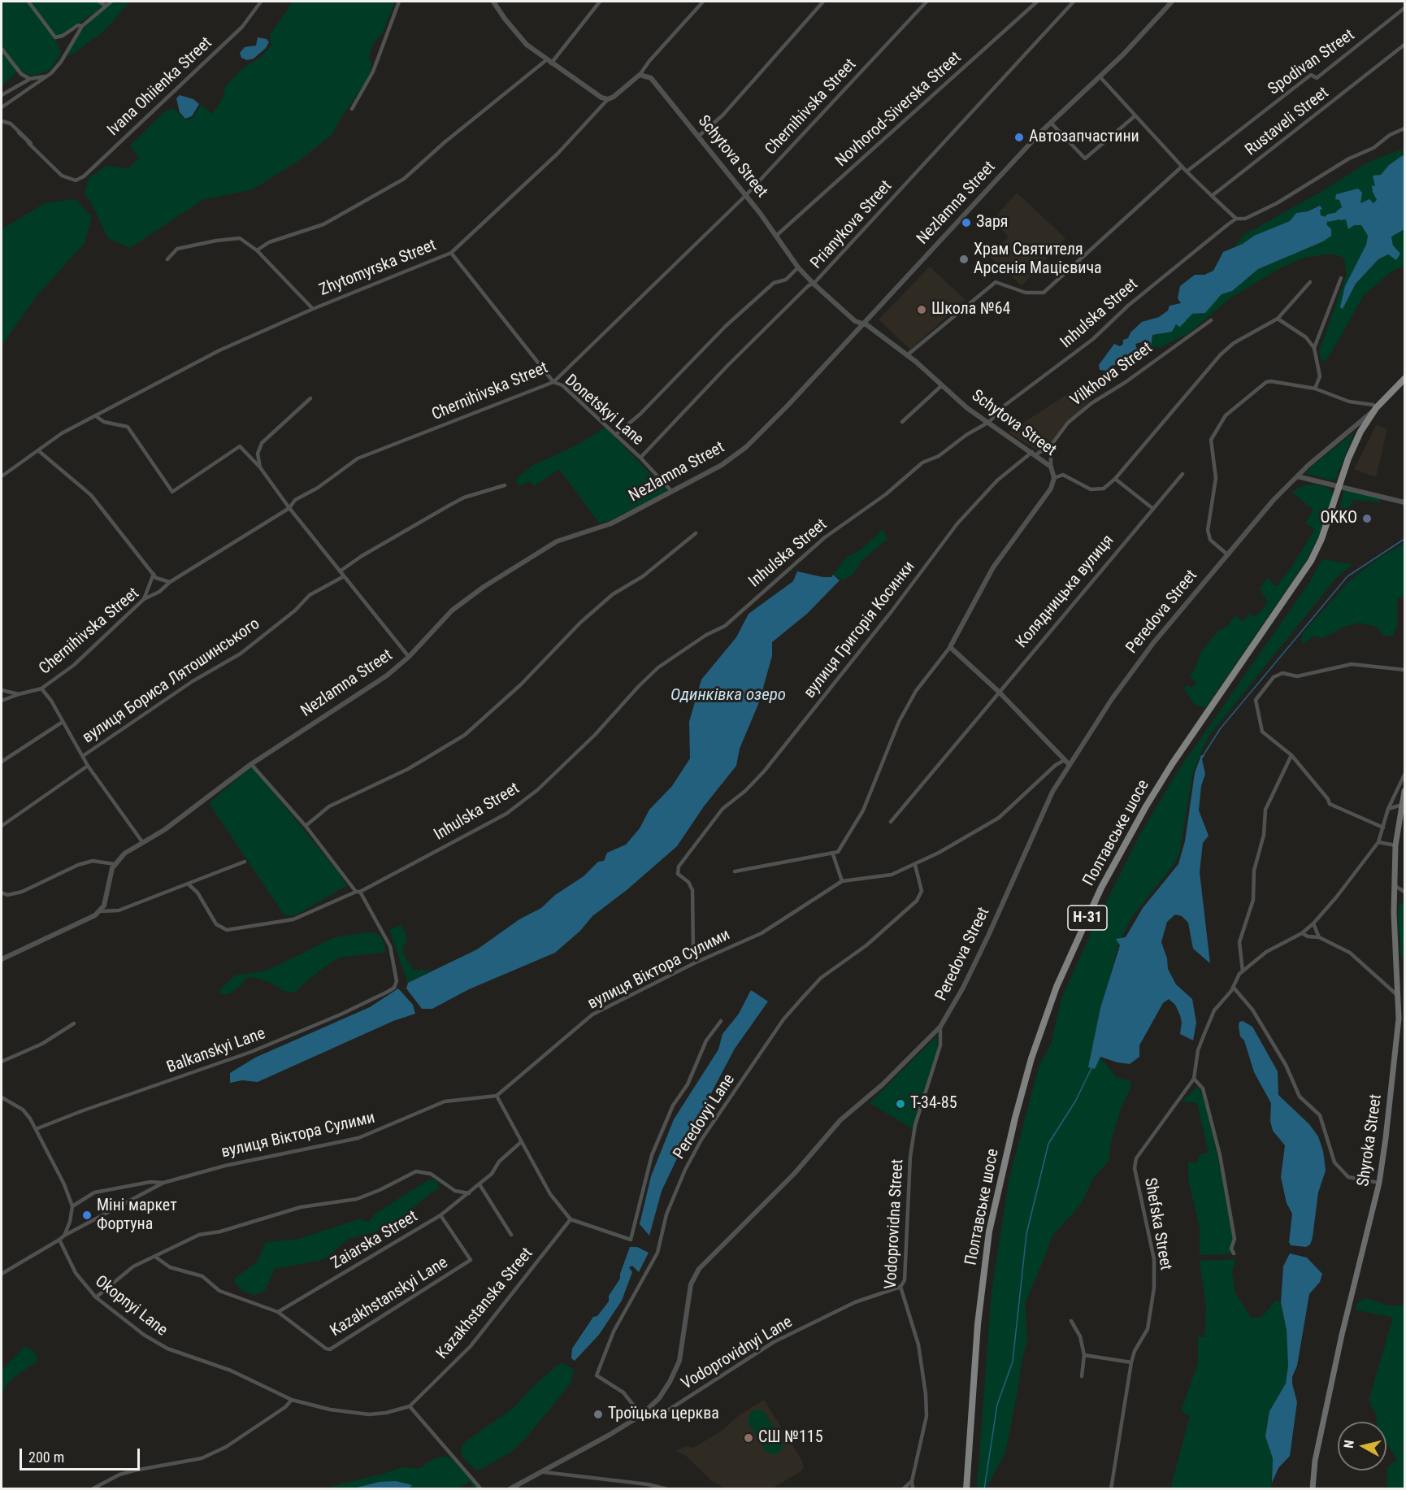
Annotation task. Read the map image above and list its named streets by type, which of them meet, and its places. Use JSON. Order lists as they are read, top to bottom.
{
  "streets": {
    "main road": [
      "Peredova Street",
      "Полтавське шосе",
      "Н-31",
      "Shyroka Street"
    ],
    "street": [
      "Spodivan Street",
      "Ivana Ohiienka Street",
      "Chernihivska Street",
      "Novhorod-Siverska Street",
      "Rustaveli Street",
      "Schytova Street",
      "Nezlamna Street",
      "Prianykova Street",
      "Zhytomyrska Street",
      "Inhulska Street",
      "Vilkhova Street",
      "Donetskyi Lane",
      "Колядницька вулиця",
      "вулиця Григорія Косинки",
      "вулиця Бориса Лятошинського",
      "вулиця Віктора Сулими",
      "Balkanskyi Lane",
      "Peredovyi Lane",
      "Vodoprovidna Street",
      "Shefska Street",
      "Zaiarska Street",
      "Kazakhstanskyi Lane",
      "Kazakhstanska Street",
      "Okopnyi Lane",
      "Vodoprovidnyi Lane"
    ]
  },
  "crossings": [
    ["Chernihivska Street", "Schytova Street"],
    ["Chernihivska Street", "Donetskyi Lane"],
    ["Novhorod-Siverska Street", "Schytova Street"],
    ["Schytova Street", "Nezlamna Street"],
    ["Schytova Street", "Prianykova Street"],
    ["Schytova Street", "Zhytomyrska Street"],
    ["Schytova Street", "Inhulska Street"],
    ["Schytova Street", "вулиця Григорія Косинки"],
    ["Nezlamna Street", "Donetskyi Lane"],
    ["Prianykova Street", "Donetskyi Lane"],
    ["Zhytomyrska Street", "Donetskyi Lane"],
    ["Inhulska Street", "Balkanskyi Lane"],
    ["Vilkhova Street", "вулиця Григорія Косинки"],
    ["Peredova Street", "Полтавське шосе"],
    ["Peredova Street", "Peredovyi Lane"],
    ["Peredova Street", "Vodoprovidna Street"],
    ["Peredova Street", "Vodoprovidnyi Lane"],
    ["вулиця Григорія Косинки", "вулиця Віктора Сулими"],
    ["вулиця Віктора Сулими", "Peredovyi Lane"],
    ["вулиця Віктора Сулими", "Okopnyi Lane"],
    ["Peredovyi Lane", "Vodoprovidnyi Lane"],
    ["Vodoprovidna Street", "Vodoprovidnyi Lane"],
    ["Zaiarska Street", "Kazakhstanskyi Lane"],
    ["Kazakhstanska Street", "Okopnyi Lane"]
  ],
  "water": ["Одинківка озеро"],
  "places": [
    "Автозапчастини",
    "Заря",
    "Храм Святителя Арсенія Мацієвича",
    "Школа №64",
    "OKKO",
    "Т-34-85",
    "Міні маркет Фортуна",
    "Троїцька церква",
    "СШ №115"
  ],
  "scale_bar": "200 m",
  "north": "left"
}
